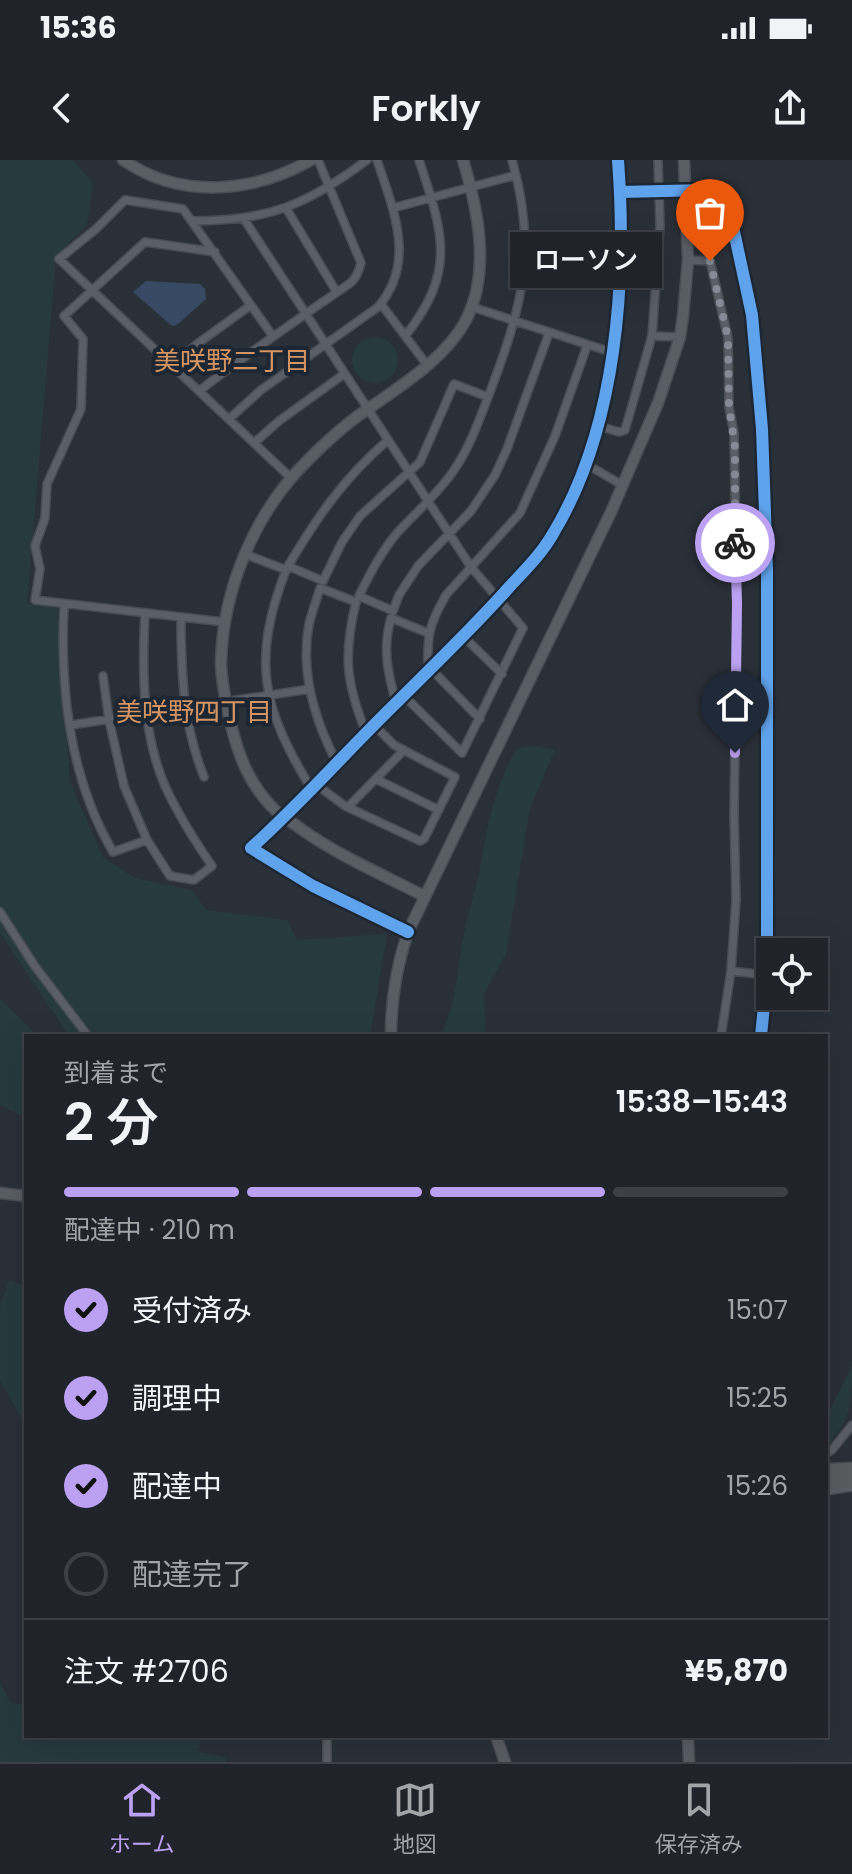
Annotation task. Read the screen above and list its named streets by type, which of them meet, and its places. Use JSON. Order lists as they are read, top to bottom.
{
  "districts": ["美咲野二丁目", "美咲野四丁目"],
  "places": ["ローソン"],
  "page": {
    "status": "15:36",
    "header": "Forkly",
    "bubble": "ローソン",
    "heading": ["2 分", "到着まで", "15:38–15:43"],
    "panel": ["注文 #2706", "¥5,870"],
    "bar": "配達中 · 210 m",
    "list": [
      ["受付済み", "15:07"],
      ["調理中", "15:25"],
      ["配達中", "15:26"],
      "配達完了"
    ],
    "tabs": ["ホーム", "地図", "保存済み"]
  }
}
